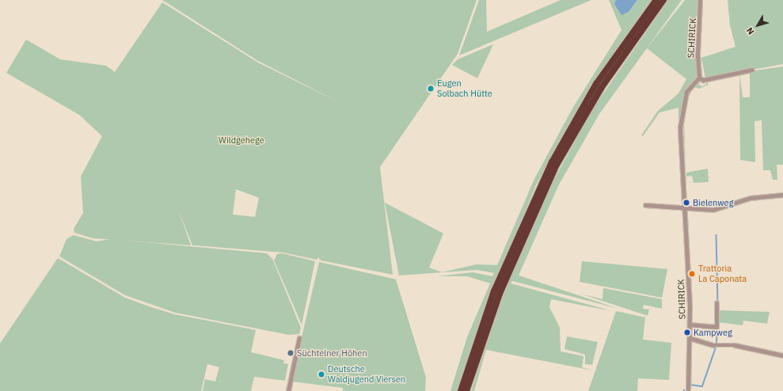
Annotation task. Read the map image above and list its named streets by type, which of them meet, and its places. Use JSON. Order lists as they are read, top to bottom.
{
  "streets": {
    "street": ["SCHIRICK"]
  },
  "parks": ["Wildgehege"],
  "places": [
    "Eugen Solbach Hütte",
    "Bielenweg",
    "Trattoria La Caponata",
    "Kampweg",
    "Süchtelner Höhen",
    "Deutsche Waldjugend Viersen"
  ],
  "north": "bottom left"
}
